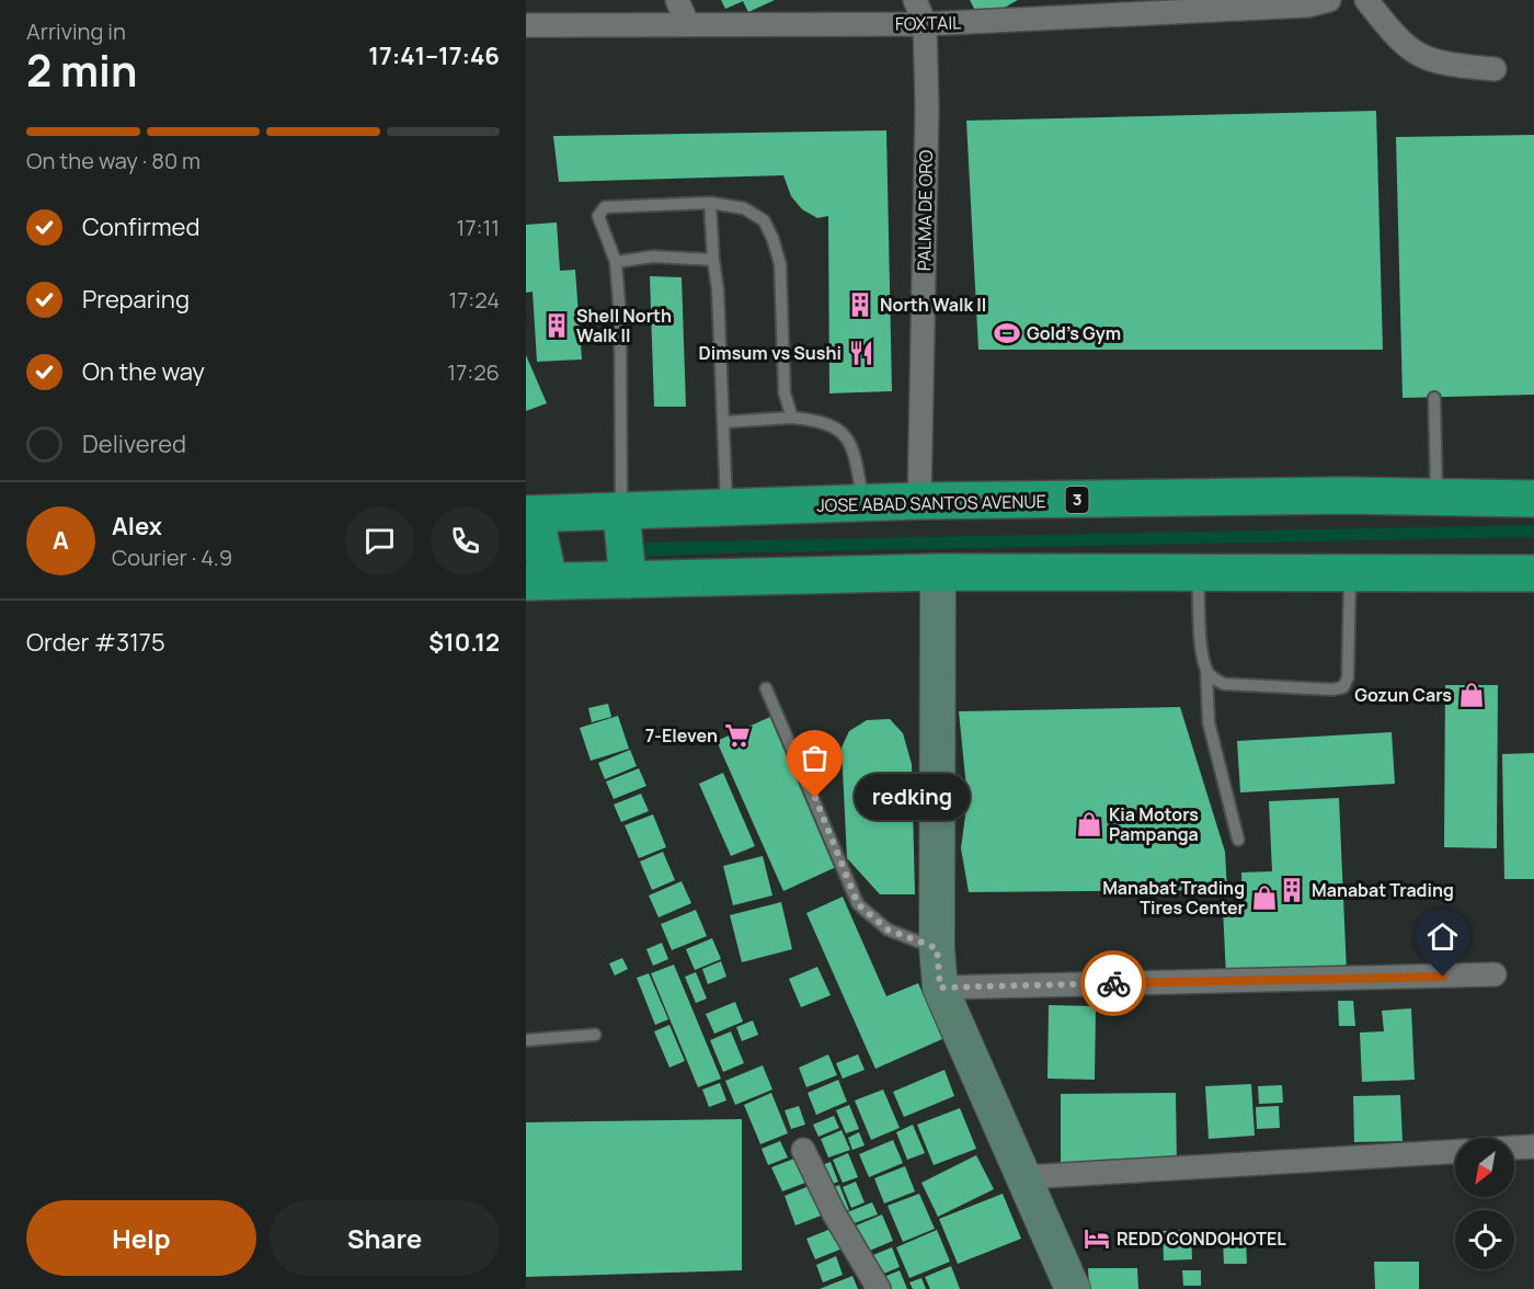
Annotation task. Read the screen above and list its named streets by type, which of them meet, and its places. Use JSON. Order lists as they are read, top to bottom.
{
  "streets": {
    "highway": ["3", "JOSE ABAD SANTOS AVENUE"],
    "street": ["FOXTAIL", "PALMA DE ORO"]
  },
  "crossings": [
    ["FOXTAIL", "PALMA DE ORO"],
    ["PALMA DE ORO", "JOSE ABAD SANTOS AVENUE"]
  ],
  "places": {
    "building": ["North Walk II", "Shell North Walk II", "Manabat Trading"],
    "sports": ["Gold's Gym"],
    "restaurant": ["Dimsum vs Sushi"],
    "shop": ["Gozun Cars", "Kia Motors Pampanga", "Manabat Trading Tires Center"],
    "supermarket": ["7-Eleven"],
    "other": ["redking"],
    "hotel": ["REDD CONDOHOTEL"]
  },
  "north": "bottom left",
  "page": {
    "heading": ["2 min", "Arriving in", "17:41–17:46"],
    "panel": [
      "Alex",
      "Courier · 4.9",
      "Order #3175",
      "$10.12"
    ],
    "bar": "On the way · 80 m",
    "list": [
      ["Confirmed", "17:11"],
      ["Preparing", "17:24"],
      ["On the way", "17:26"],
      "Delivered"
    ],
    "round": "A",
    "bubble": "redking",
    "buttons": ["Help", "Share"]
  }
}
